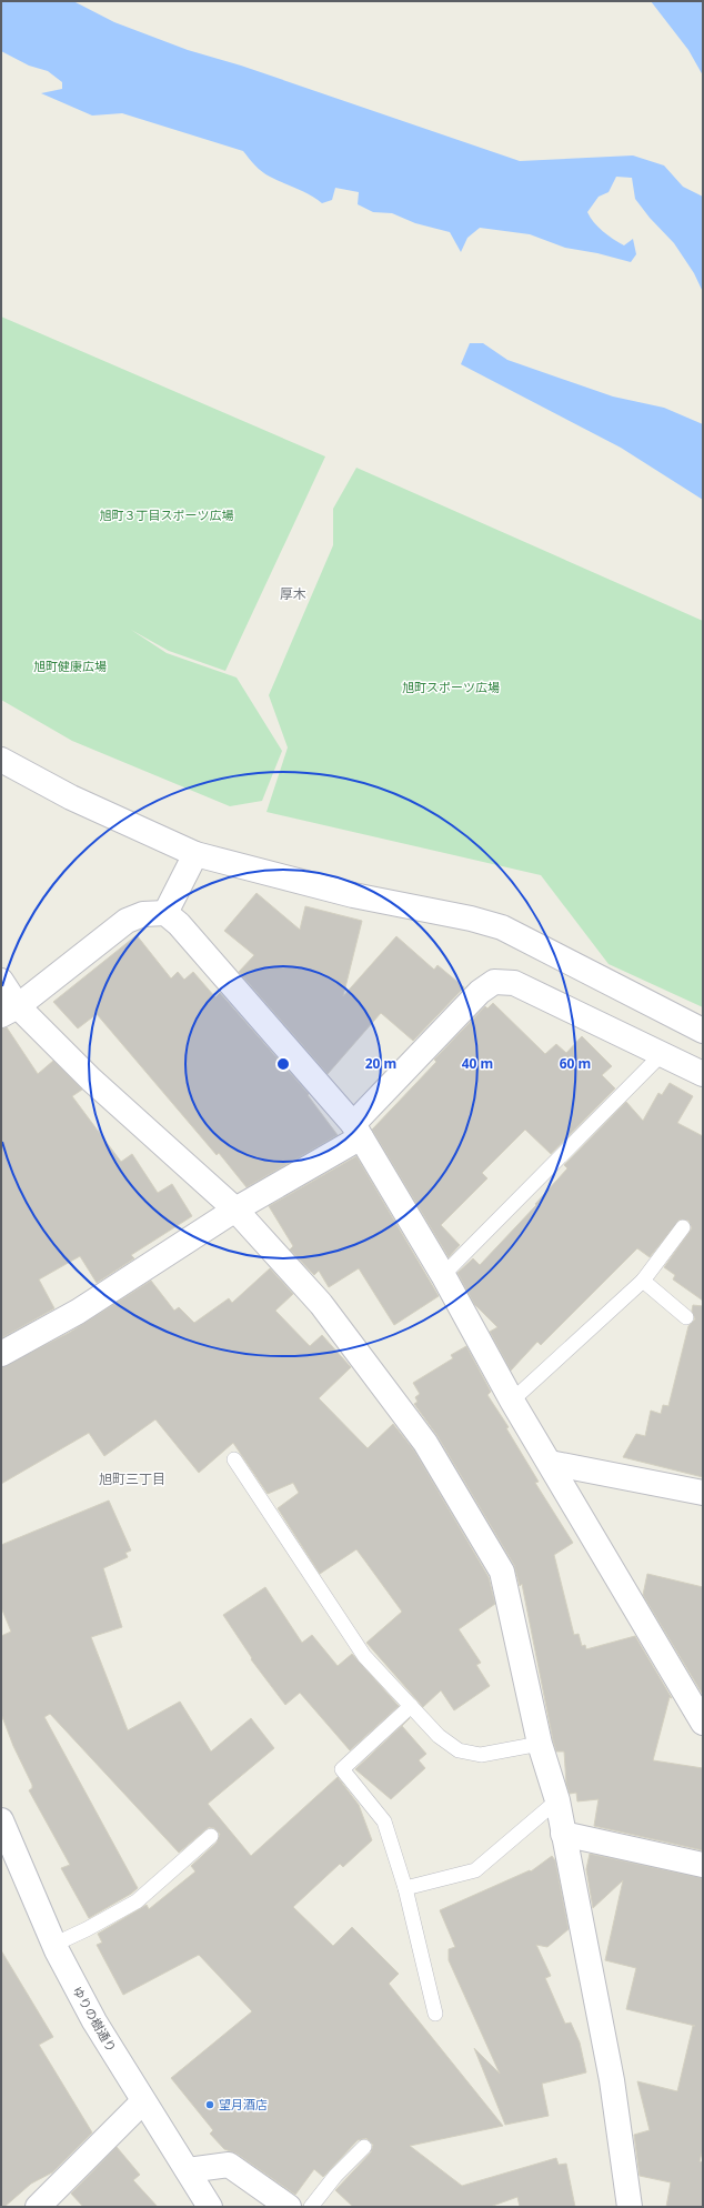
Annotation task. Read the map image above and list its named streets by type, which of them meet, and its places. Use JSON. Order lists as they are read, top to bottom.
{
  "streets": {
    "street": ["ゆりの樹通り"]
  },
  "districts": ["厚木", "旭町三丁目"],
  "parks": ["旭町３丁目スポーツ広場", "旭町健康広場", "旭町スポーツ広場"],
  "places": ["望月酒店"],
  "rings": ["20 m", "40 m", "60 m"]
}
